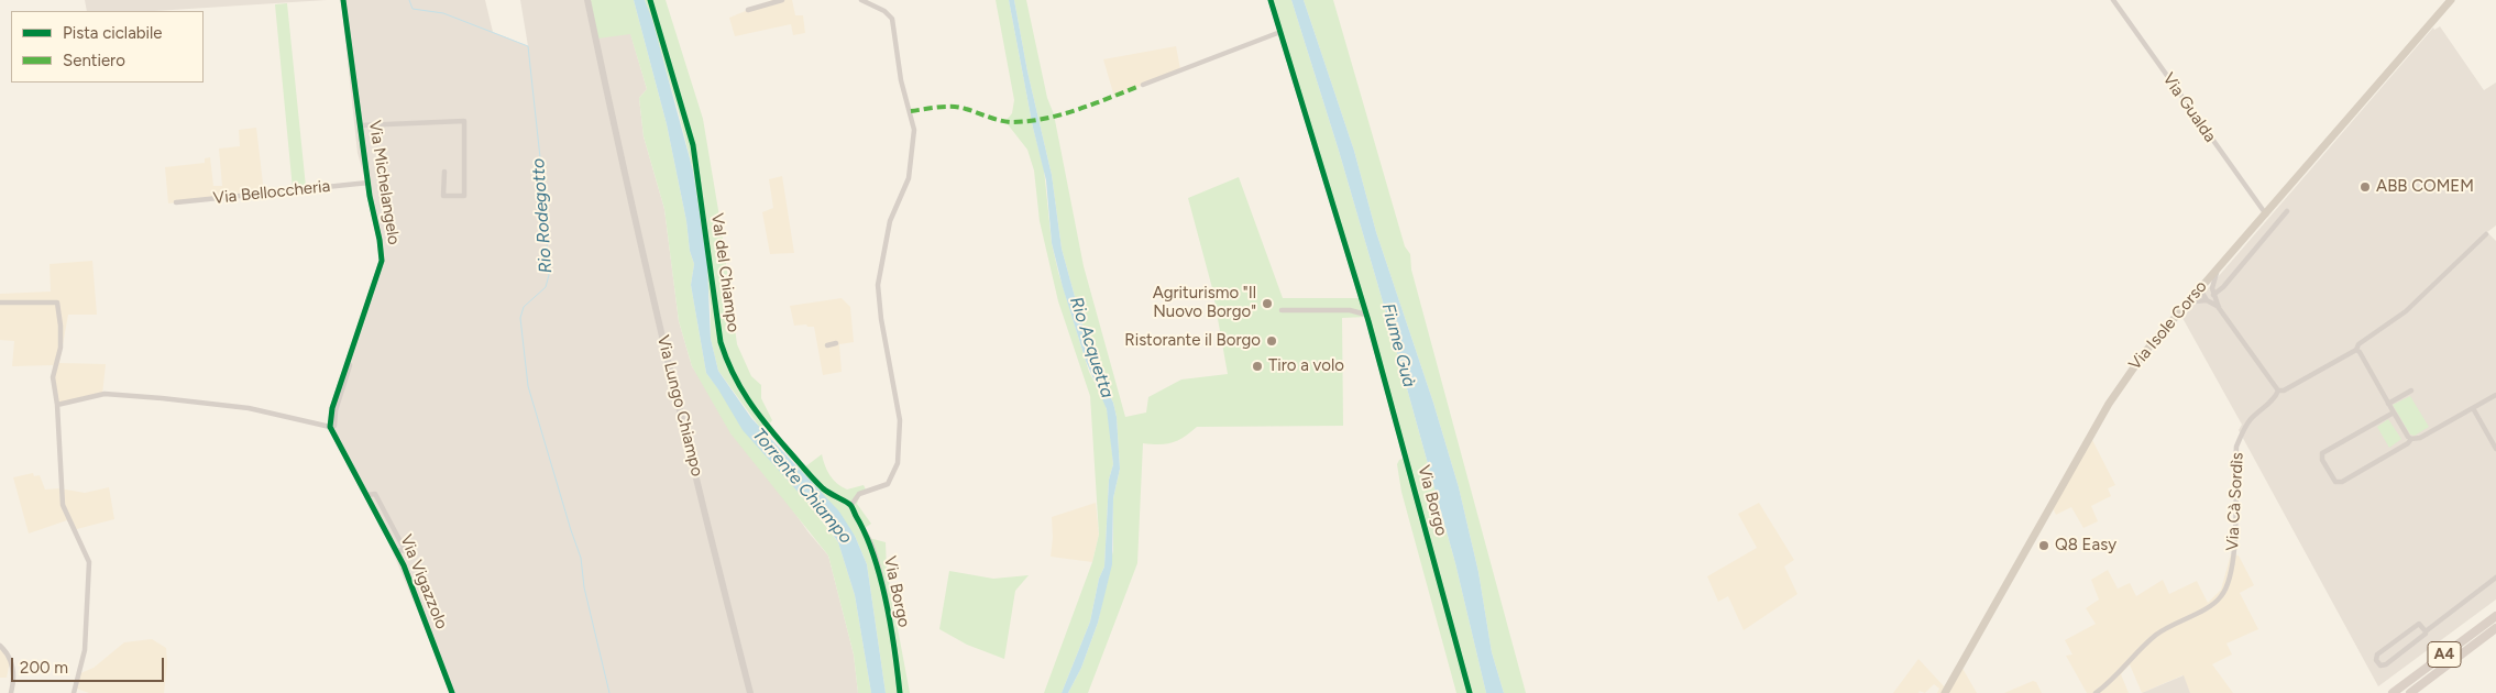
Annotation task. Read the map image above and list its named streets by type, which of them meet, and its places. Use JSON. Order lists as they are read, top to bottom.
{
  "streets": {
    "highway": ["A4"],
    "main road": ["Via Isole Corso", "Via Lungo Chiampo"],
    "street": [
      "Via Gualda",
      "Via Michelangelo",
      "Via Belloccheria",
      "Via Borgo",
      "Via Cà Sordìs",
      "Via Vigazzolo"
    ],
    "cycle path": ["Val del Chiampo"]
  },
  "crossings": [
    ["Via Gualda", "Via Isole Corso"],
    ["Via Michelangelo", "Via Belloccheria"],
    ["Via Michelangelo", "Via Vigazzolo"]
  ],
  "water": [
    "Rio Rodegotto",
    "Fiume Guà",
    "Rio Acquetta",
    "Torrente Chiampo"
  ],
  "places": [
    "ABB COMEM",
    "Agriturismo \"Il Nuovo Borgo\"",
    "Ristorante il Borgo",
    "Tiro a volo",
    "Q8 Easy"
  ],
  "legend": ["Pista ciclabile", "Sentiero"],
  "scale_bar": "200 m"
}
